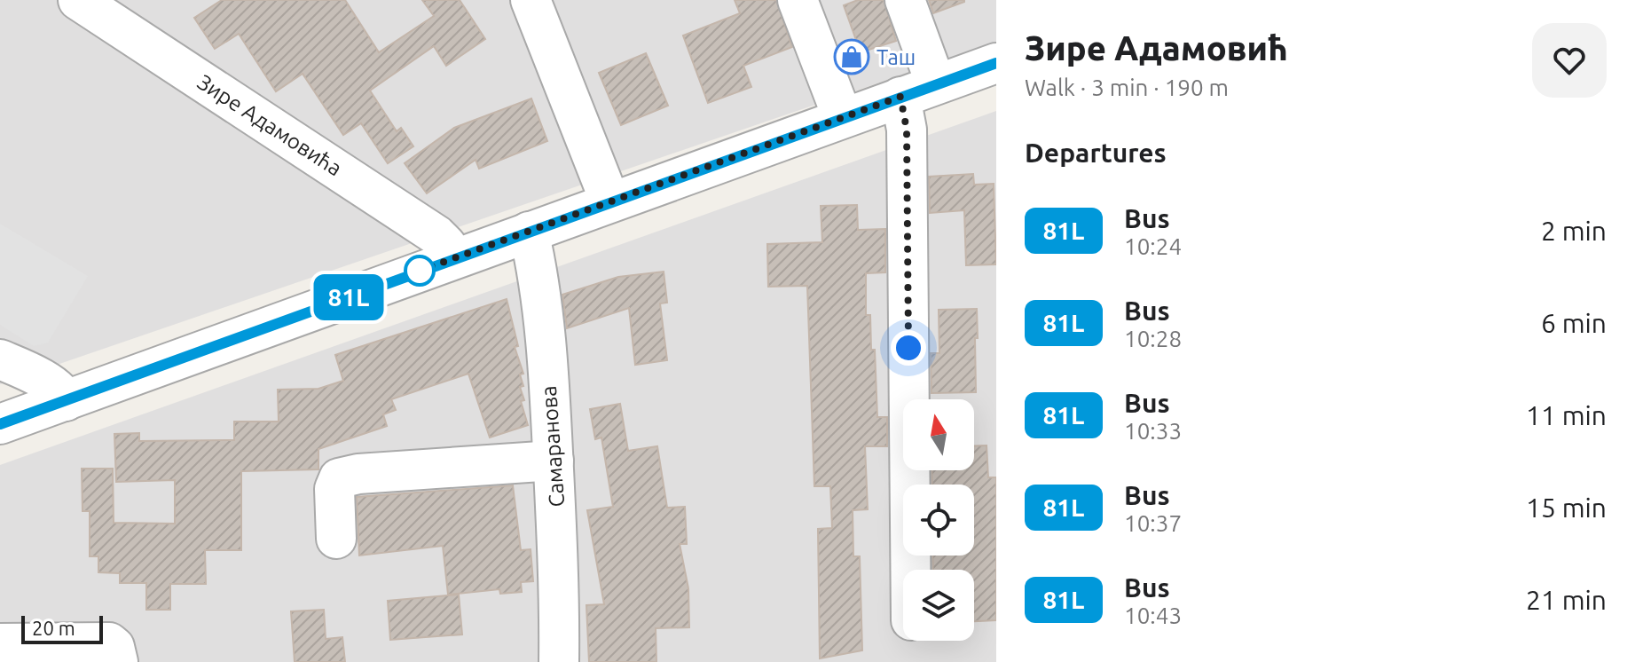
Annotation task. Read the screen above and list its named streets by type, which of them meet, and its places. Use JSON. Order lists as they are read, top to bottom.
{
  "streets": {
    "street": ["Зире Адамовића", "Самаранова"]
  },
  "places": {
    "shop": ["Таш"]
  },
  "lines": ["bus line 81L"],
  "scale_bar": "20 m",
  "north": "top",
  "page": {
    "on_map": "81L",
    "heading": [
      ["Зире Адамовић", "Walk · 3 min · 190 m"],
      "Departures"
    ],
    "list": [
      {
        "mark": "81L",
        "name": "Bus",
        "note": "10:24",
        "value": "2 min"
      },
      {
        "mark": "81L",
        "name": "Bus",
        "note": "10:28",
        "value": "6 min"
      },
      {
        "mark": "81L",
        "name": "Bus",
        "note": "10:33",
        "value": "11 min"
      },
      {
        "mark": "81L",
        "name": "Bus",
        "note": "10:37",
        "value": "15 min"
      },
      {
        "mark": "81L",
        "name": "Bus",
        "note": "10:43",
        "value": "21 min"
      }
    ],
    "scale": "20 m"
  }
}
